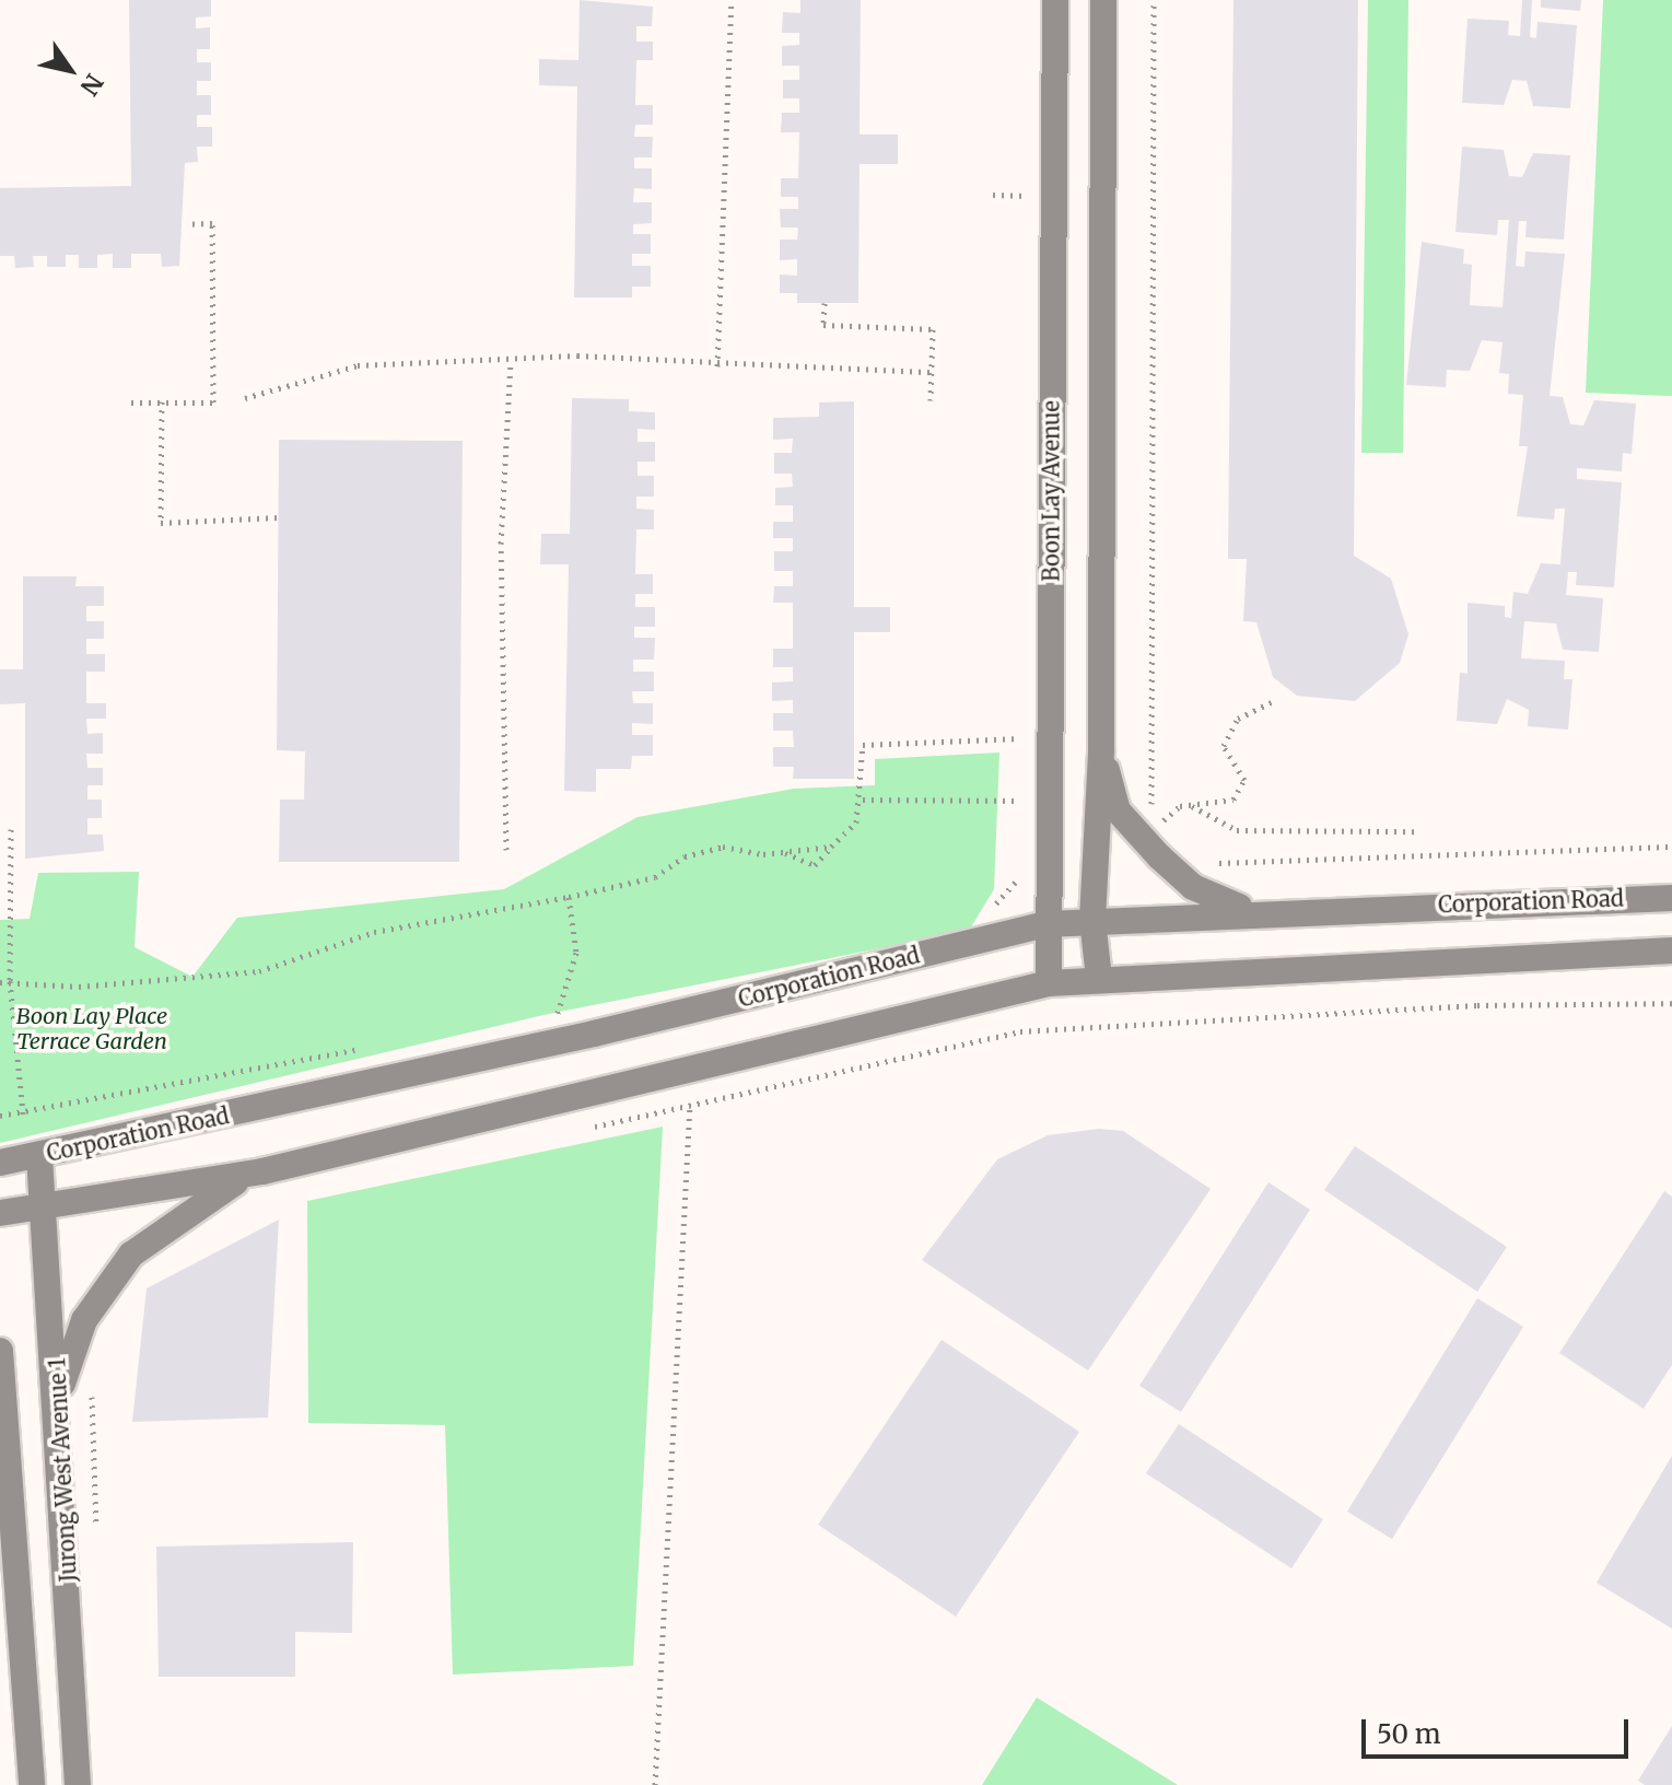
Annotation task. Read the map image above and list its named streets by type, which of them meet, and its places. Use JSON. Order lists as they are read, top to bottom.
{
  "streets": {
    "main road": ["Boon Lay Avenue", "Corporation Road", "Jurong West Avenue 1"]
  },
  "crossings": [
    ["Boon Lay Avenue", "Corporation Road"],
    ["Corporation Road", "Jurong West Avenue 1"]
  ],
  "parks": ["Boon Lay Place Terrace Garden"],
  "scale_bar": "50 m",
  "north": "bottom right"
}
